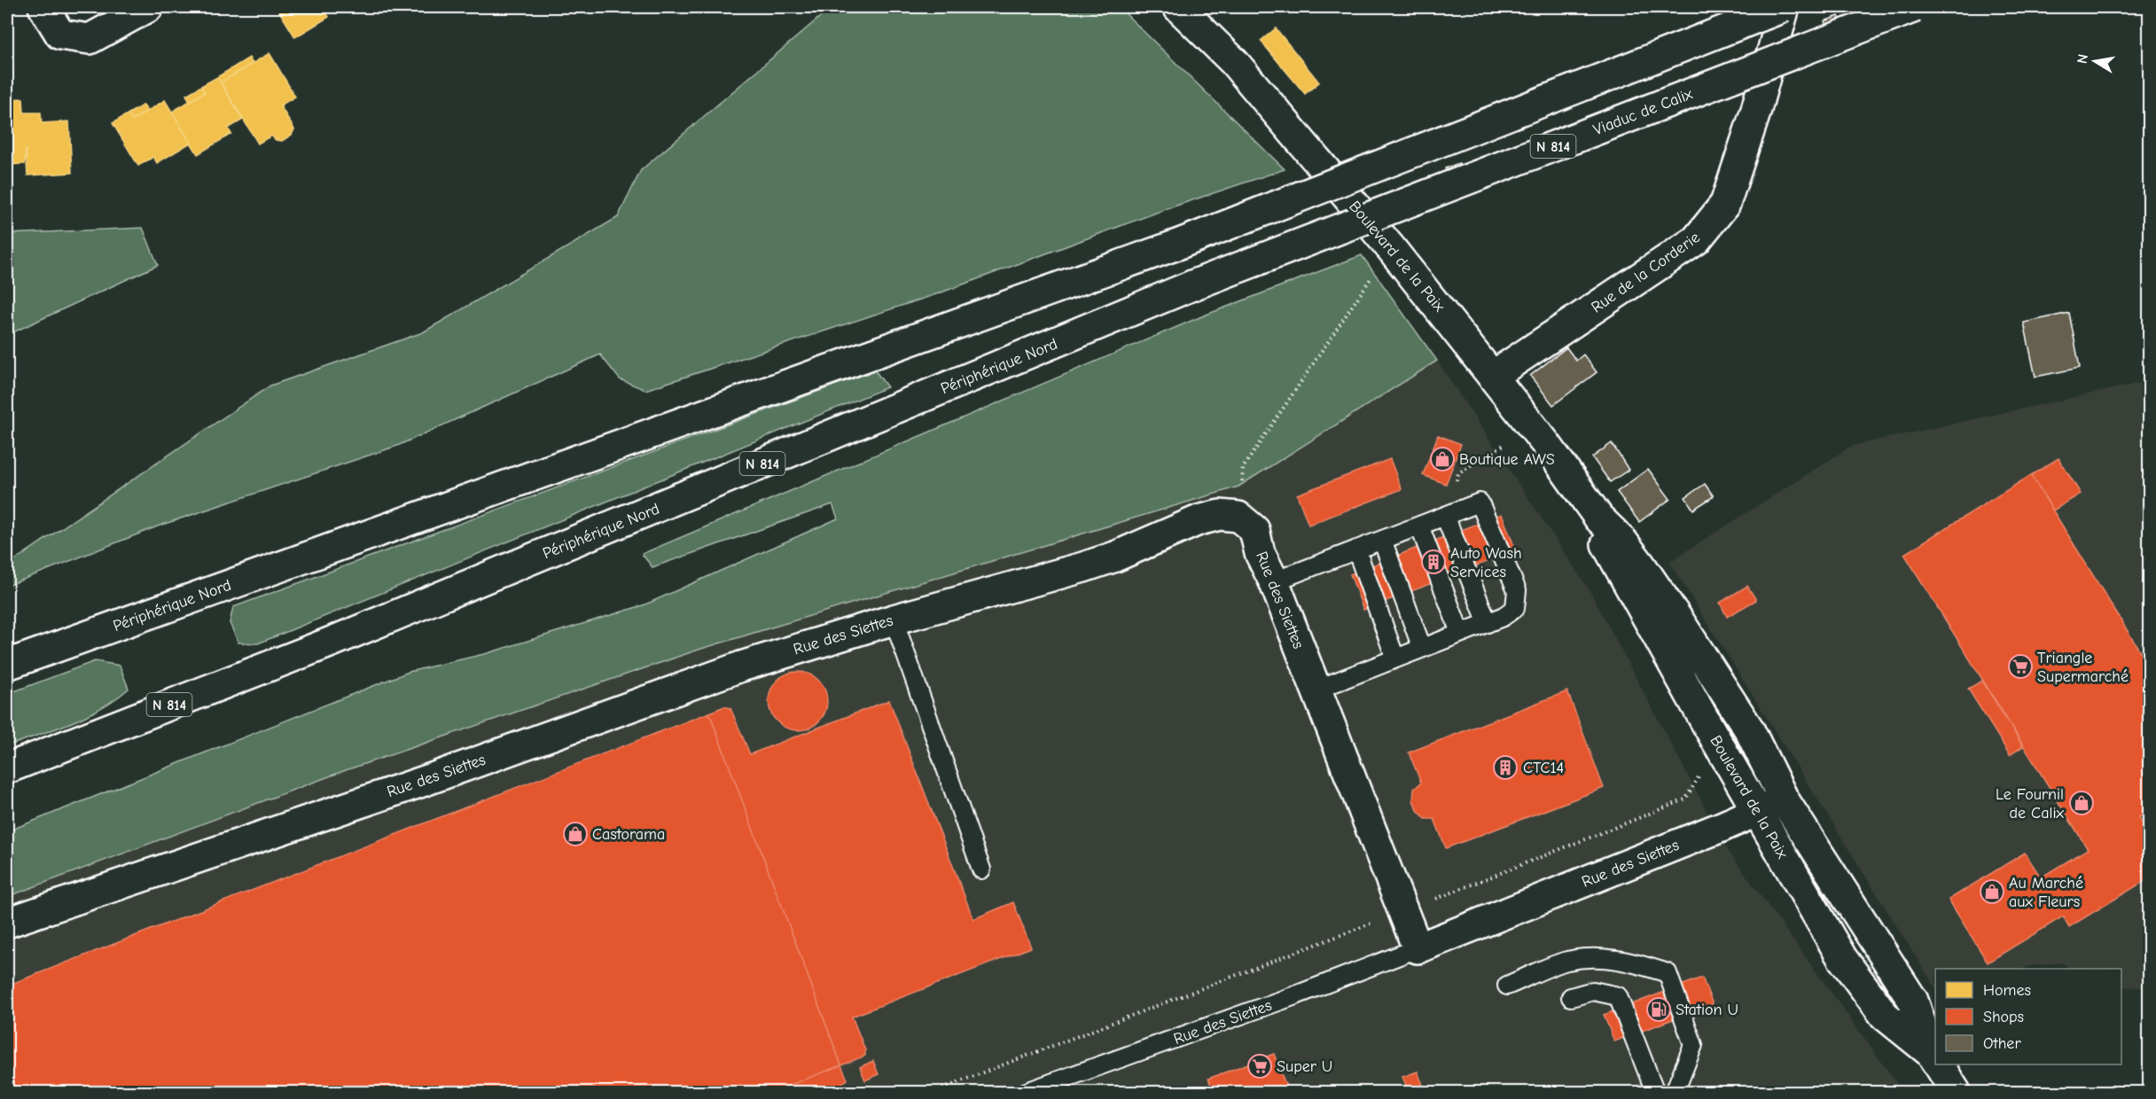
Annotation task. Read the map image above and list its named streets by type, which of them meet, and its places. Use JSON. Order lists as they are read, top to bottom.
{
  "streets": {
    "main road": [
      "Viaduc de Calix",
      "N 814",
      "Boulevard de la Paix",
      "Rue de la Corderie",
      "Périphérique Nord",
      "Rue des Siettes"
    ]
  },
  "crossings": [
    ["Viaduc de Calix", "Périphérique Nord"],
    ["Boulevard de la Paix", "Rue de la Corderie"],
    ["Boulevard de la Paix", "Rue des Siettes"],
    ["Rue de la Corderie", "Périphérique Nord"]
  ],
  "places": {
    "shop": [
      "Boutique AWS",
      "Le Fournil de Calix",
      "Castorama",
      "Au Marché aux Fleurs"
    ],
    "building": ["Auto Wash Services", "CTC14"],
    "supermarket": ["Triangle Supermarché", "Super U"],
    "fuel station": ["Station U"]
  },
  "legend": ["Homes", "Shops", "Other"],
  "north": "left"
}
